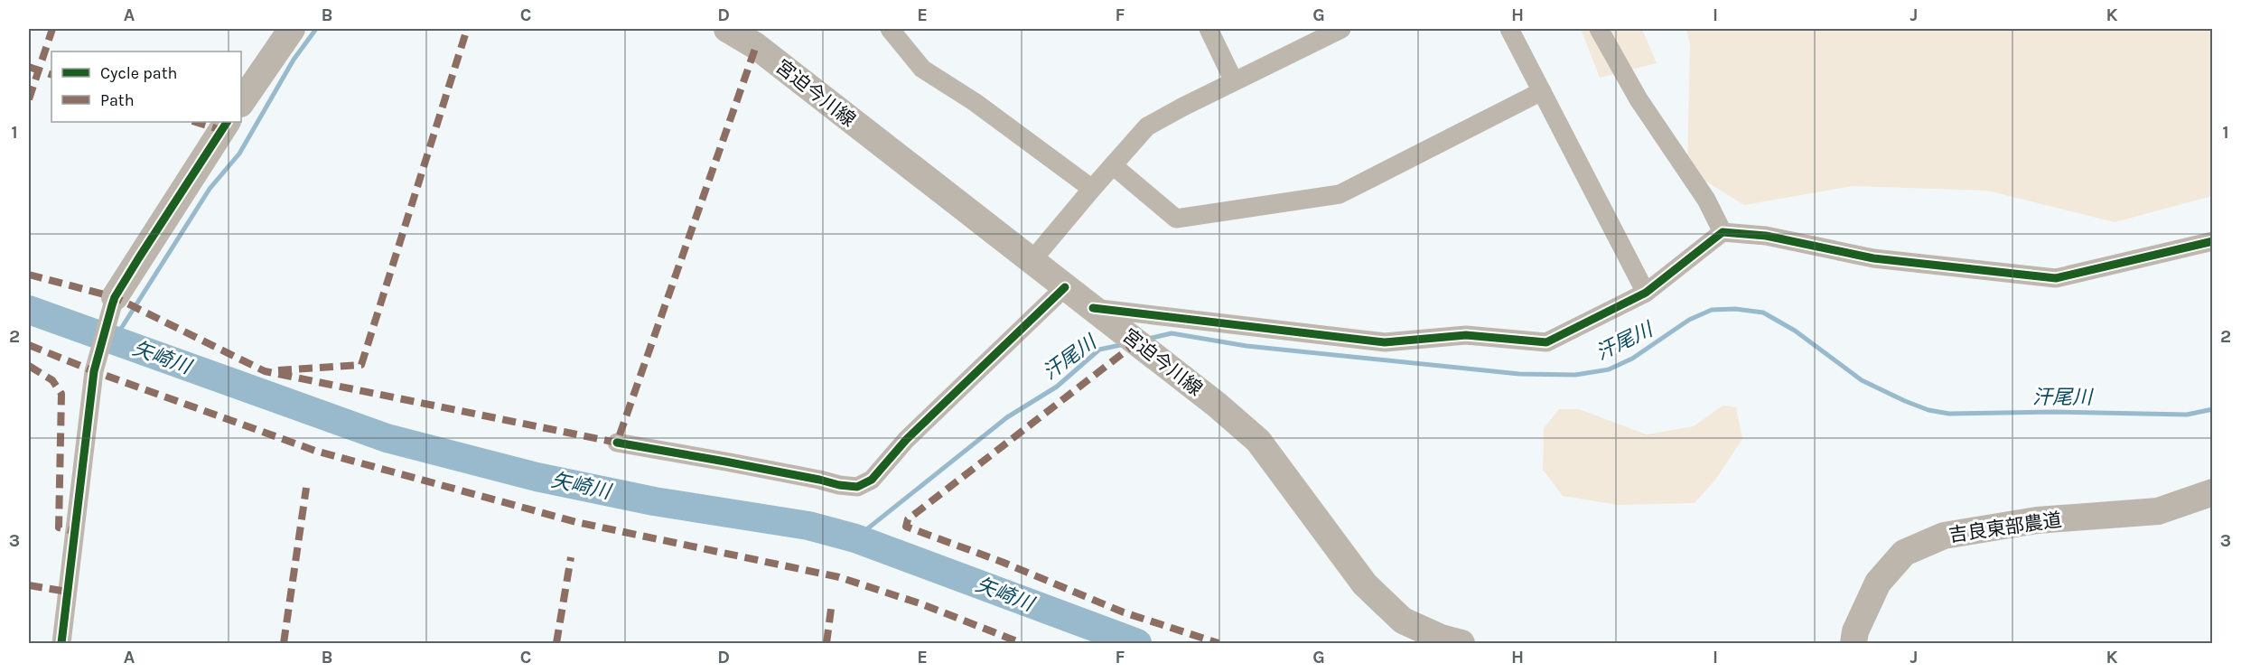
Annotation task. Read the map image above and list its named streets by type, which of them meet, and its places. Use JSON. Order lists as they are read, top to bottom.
{
  "streets": {
    "main road": ["宮迫今川線", "吉良東部農道"]
  },
  "water": ["汗尾川", "矢崎川"],
  "legend": ["Cycle path", "Path"],
  "grid": {
    "columns": [
      "A",
      "B",
      "C",
      "D",
      "E",
      "F",
      "G",
      "H",
      "I",
      "J",
      "K"
    ],
    "rows": ["1", "2", "3"]
  }
}
